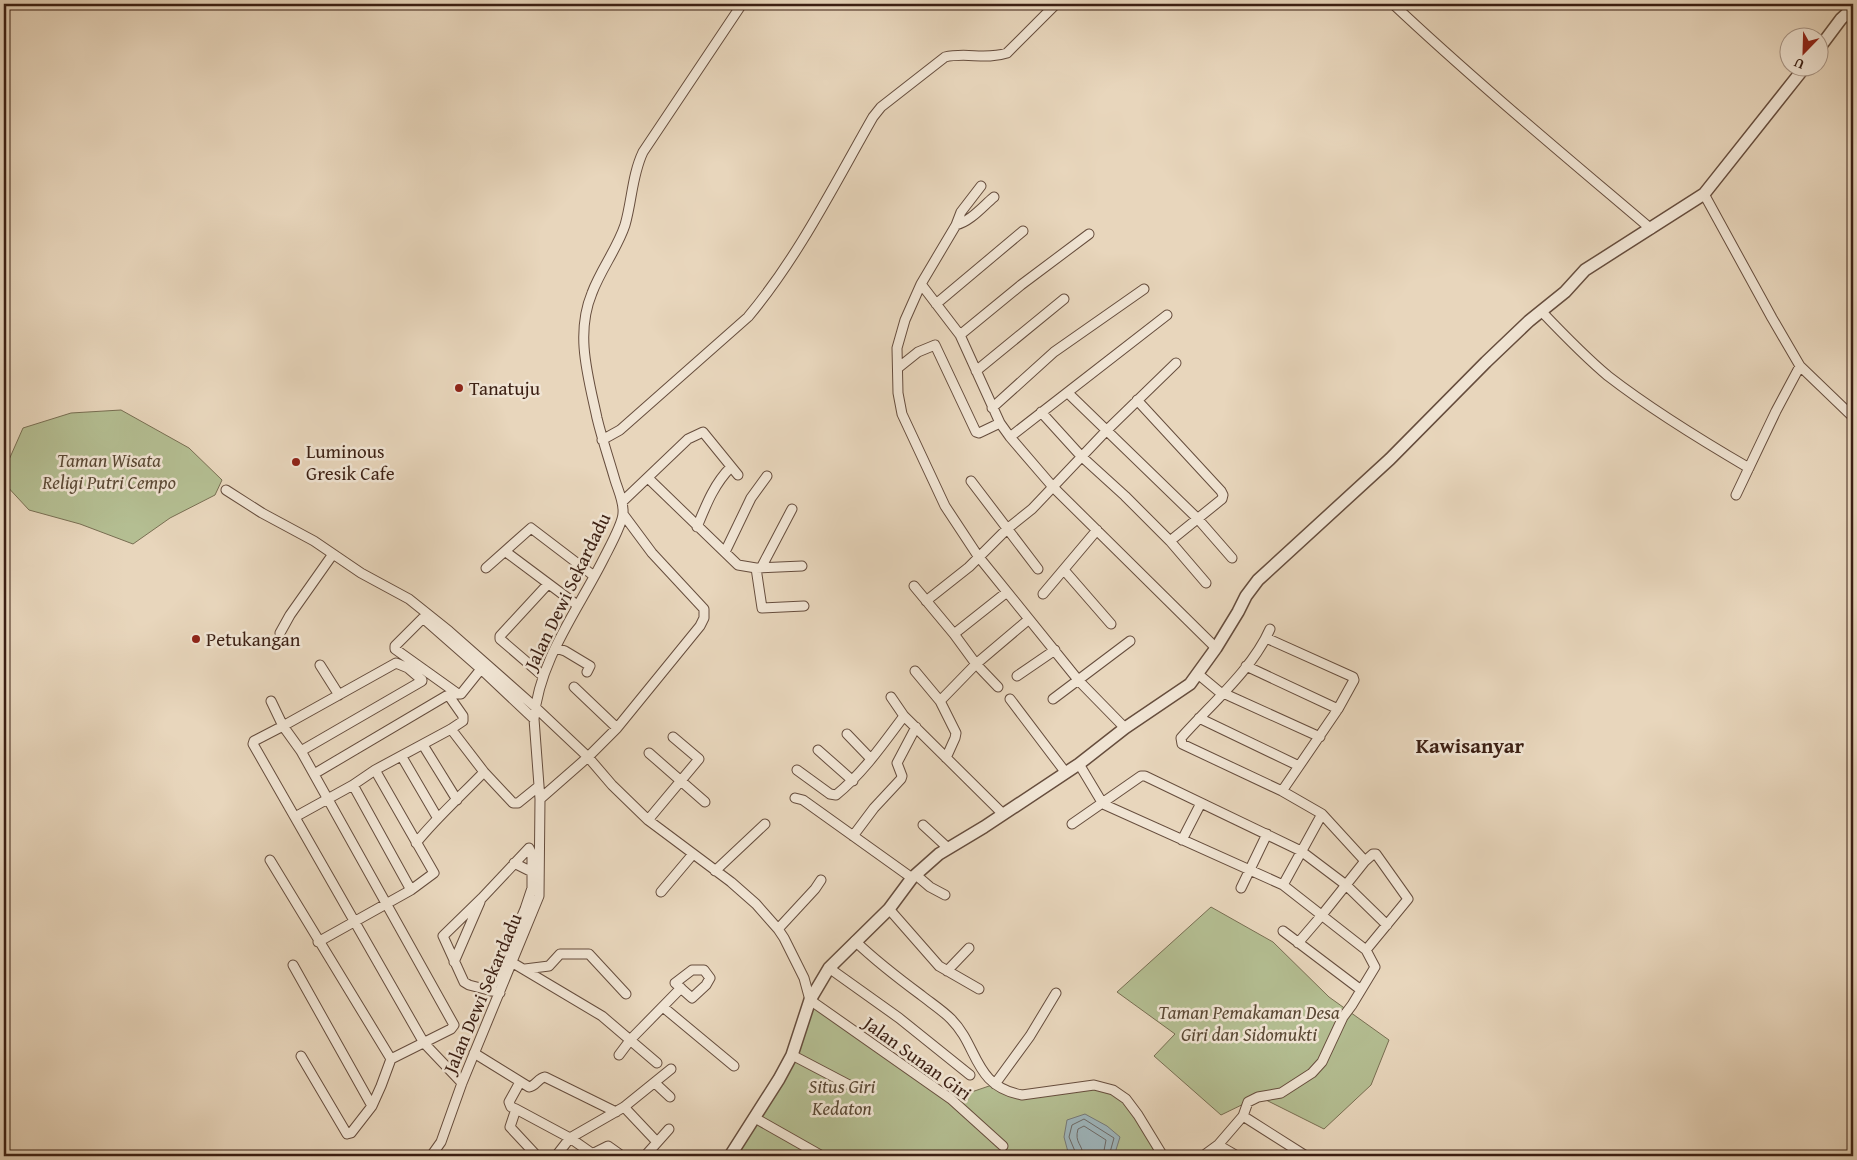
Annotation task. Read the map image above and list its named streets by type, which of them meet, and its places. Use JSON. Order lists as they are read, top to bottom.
{
  "streets": {
    "street": ["Jalan Dewi Sekardadu", "Jalan Sunan Giri"]
  },
  "districts": ["Kawisanyar"],
  "parks": ["Taman Wisata Religi Putri Cempo", "Taman Pemakaman Desa Giri dan Sidomukti", "Situs Giri Kedaton"],
  "places": ["Tanatuju", "Luminous Gresik Cafe", "Petukangan"],
  "north": "bottom left"
}
